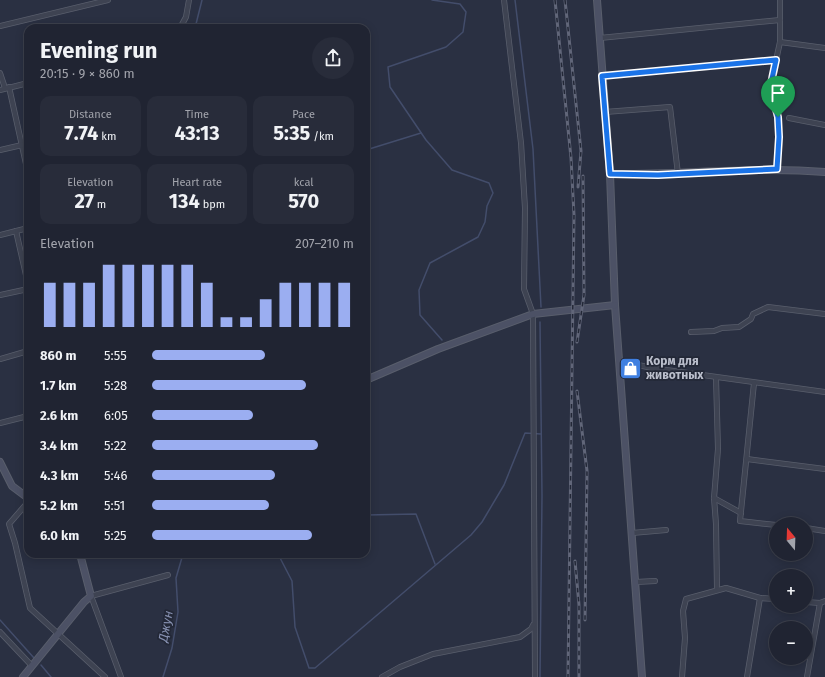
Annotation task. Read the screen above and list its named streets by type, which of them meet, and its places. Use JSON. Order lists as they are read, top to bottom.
{
  "water": ["Джун"],
  "places": {
    "shop": ["Корм для животных"]
  },
  "north": "top",
  "page": {
    "heading": ["Evening run", "20:15 · 9 × 860 m"],
    "stats": [
      ["Distance", "7.74 km"],
      ["Time", "43:13"],
      ["Pace", "5:35 /km"],
      ["Elevation", "27 m"],
      ["Heart rate", "134 bpm"],
      ["kcal", "570"]
    ],
    "chart": ["Elevation", "207–210 m"],
    "list": [
      {
        "name": "860 m",
        "note": "5:55"
      },
      {
        "name": "1.7 km",
        "note": "5:28"
      },
      {
        "name": "2.6 km",
        "note": "6:05"
      },
      {
        "name": "3.4 km",
        "note": "5:22"
      },
      {
        "name": "4.3 km",
        "note": "5:46"
      },
      {
        "name": "5.2 km",
        "note": "5:51"
      },
      {
        "name": "6.0 km",
        "note": "5:25"
      }
    ],
    "map_buttons": ["+", "−"]
  }
}
